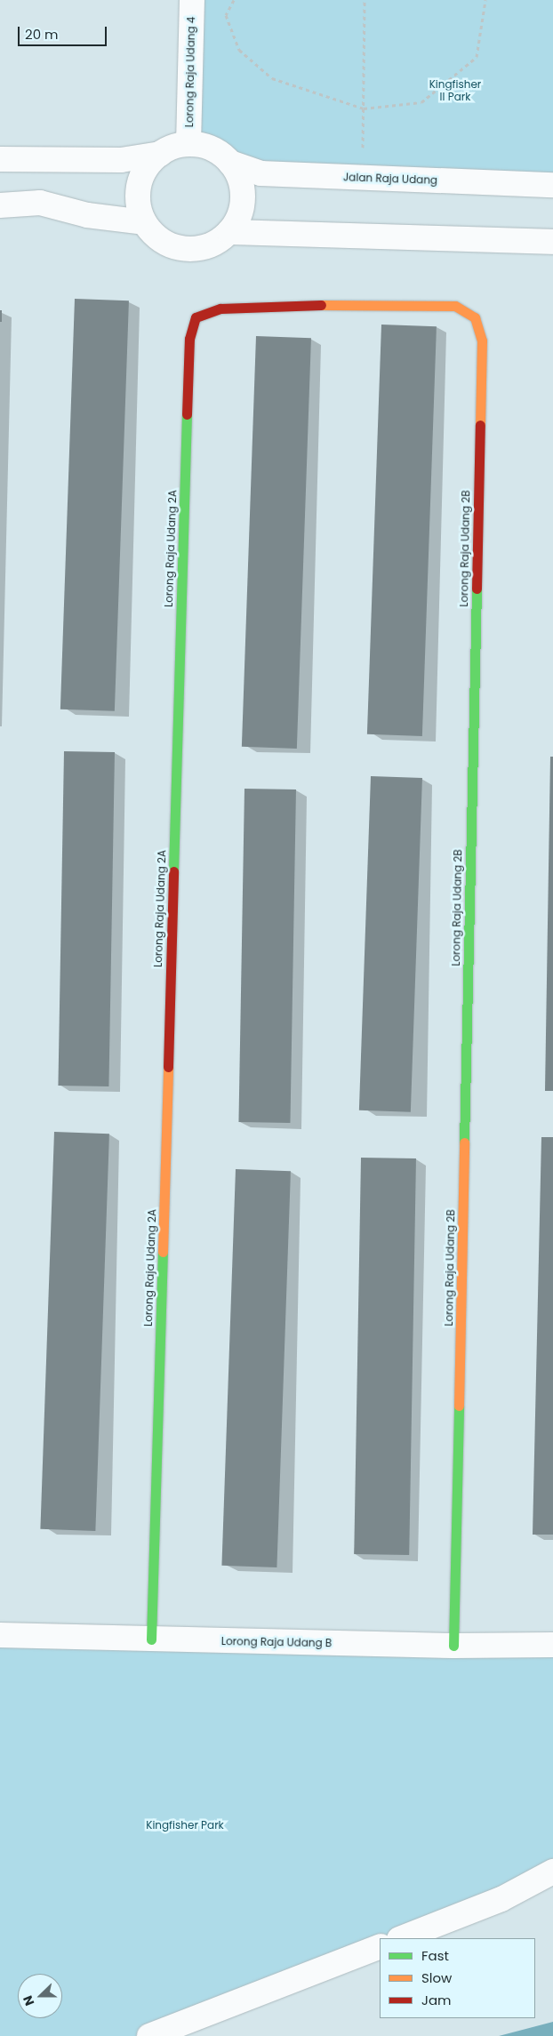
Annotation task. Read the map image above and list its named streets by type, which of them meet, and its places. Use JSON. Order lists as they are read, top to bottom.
{
  "streets": {
    "street": [
      "Lorong Raja Udang 4",
      "Jalan Raja Udang",
      "Lorong Raja Udang 2A",
      "Lorong Raja Udang 2B",
      "Lorong Raja Udang B"
    ]
  },
  "crossings": [
    ["Lorong Raja Udang 4", "Jalan Raja Udang"],
    ["Lorong Raja Udang 2A", "Lorong Raja Udang 2B"],
    ["Lorong Raja Udang 2A", "Lorong Raja Udang B"],
    ["Lorong Raja Udang 2B", "Lorong Raja Udang B"]
  ],
  "parks": ["Kingfisher II Park", "Kingfisher Park"],
  "legend": ["Fast", "Slow", "Jam"],
  "scale_bar": "20 m",
  "north": "left"
}
